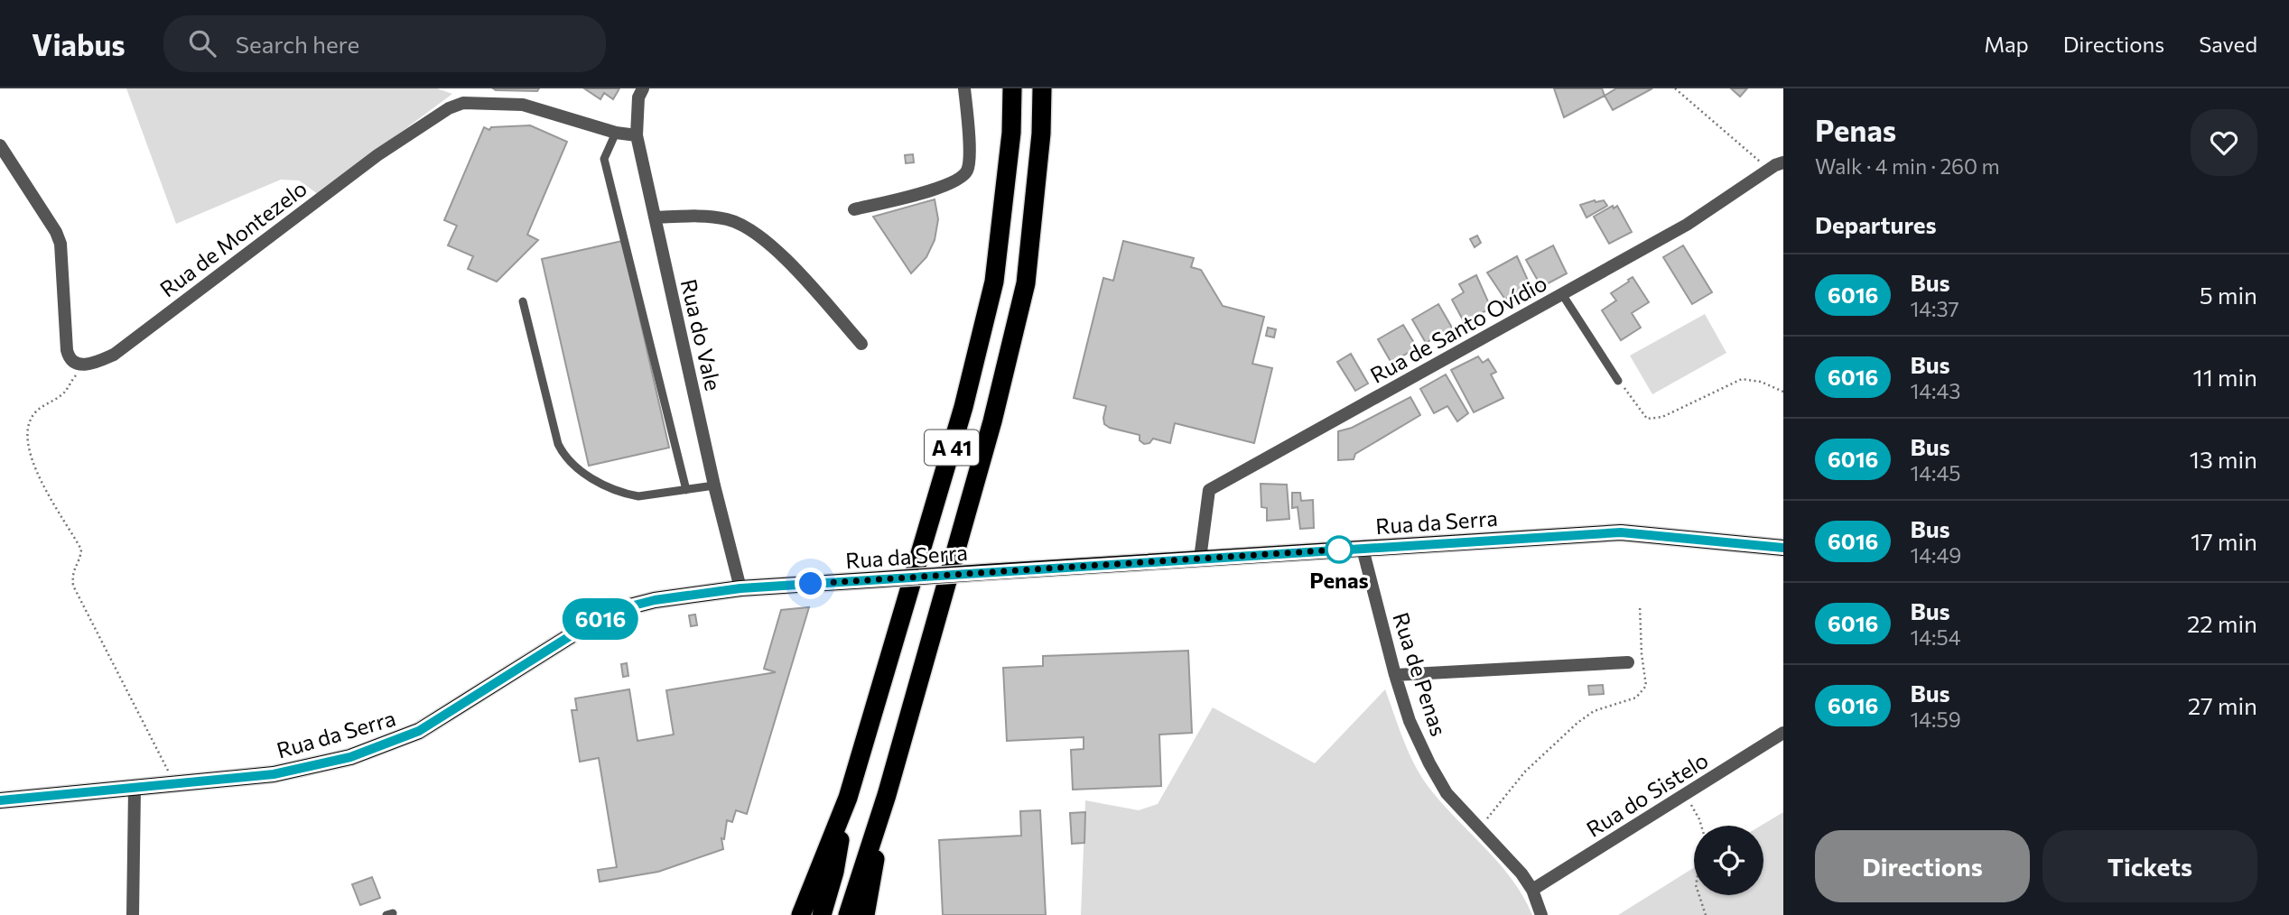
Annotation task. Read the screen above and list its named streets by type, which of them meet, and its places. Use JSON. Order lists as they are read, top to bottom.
{
  "streets": {
    "highway": ["A 41"],
    "main road": ["Rua da Serra"],
    "street": [
      "Rua de Montezelo",
      "Rua de Santo Ovídio",
      "Rua do Vale",
      "Rua de Penas",
      "Rua do Sistelo"
    ]
  },
  "crossings": [
    ["Rua de Montezelo", "Rua do Vale"],
    ["Rua de Santo Ovídio", "Rua da Serra"],
    ["Rua do Vale", "Rua da Serra"],
    ["Rua da Serra", "Rua de Penas"],
    ["Rua de Penas", "Rua do Sistelo"]
  ],
  "places": ["Penas"],
  "lines": ["bus line 6016"],
  "page": {
    "header": "Viabus",
    "search": "Search here",
    "nav": ["Map", "Directions", "Saved"],
    "on_map": "6016",
    "heading": [
      ["Penas", "Walk · 4 min · 260 m"],
      "Departures"
    ],
    "list": [
      {
        "mark": "6016",
        "name": "Bus",
        "note": "14:37",
        "value": "5 min"
      },
      {
        "mark": "6016",
        "name": "Bus",
        "note": "14:43",
        "value": "11 min"
      },
      {
        "mark": "6016",
        "name": "Bus",
        "note": "14:45",
        "value": "13 min"
      },
      {
        "mark": "6016",
        "name": "Bus",
        "note": "14:49",
        "value": "17 min"
      },
      {
        "mark": "6016",
        "name": "Bus",
        "note": "14:54",
        "value": "22 min"
      },
      {
        "mark": "6016",
        "name": "Bus",
        "note": "14:59",
        "value": "27 min"
      }
    ],
    "buttons": ["Directions", "Tickets"]
  }
}
